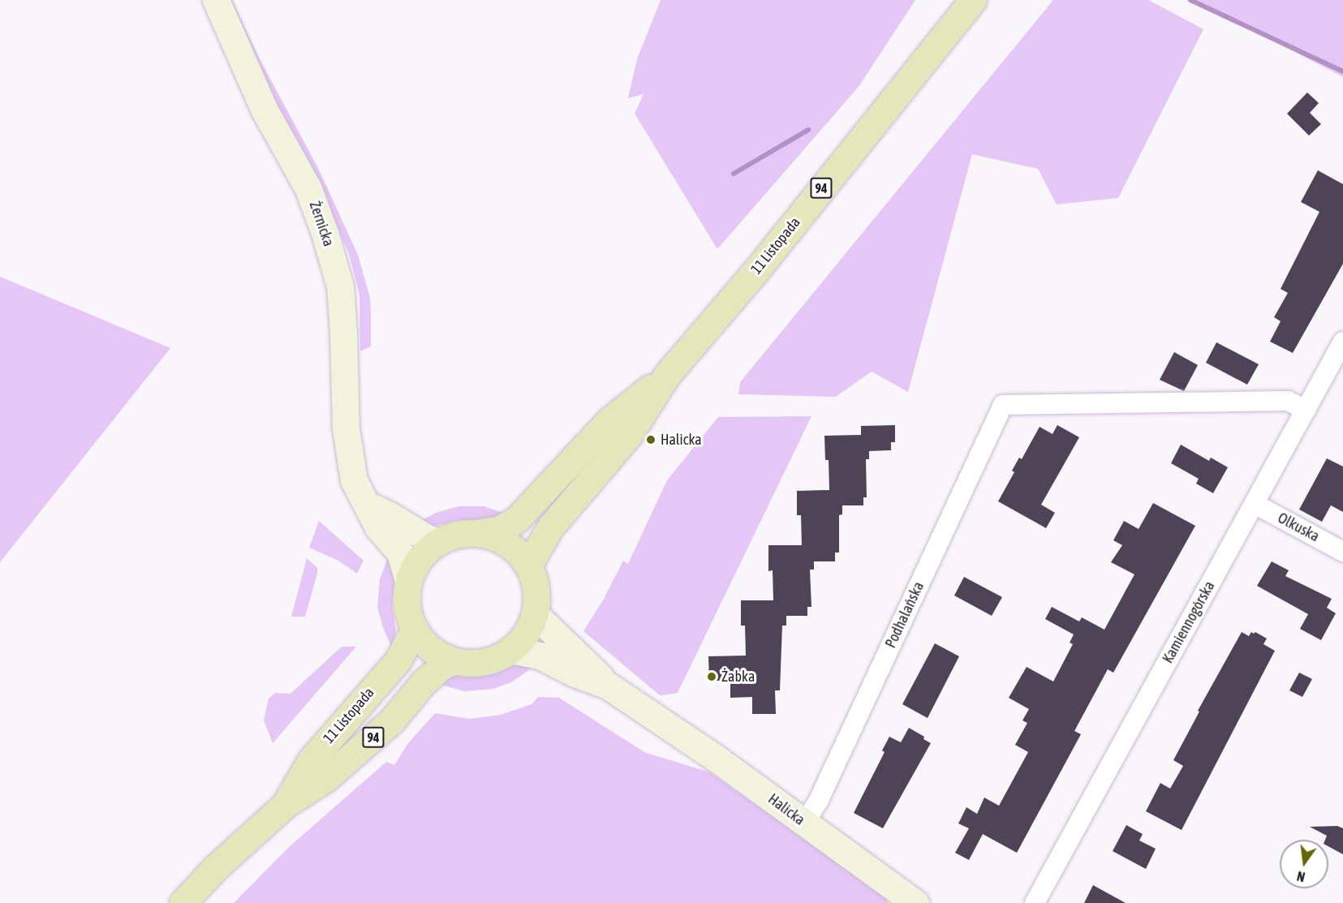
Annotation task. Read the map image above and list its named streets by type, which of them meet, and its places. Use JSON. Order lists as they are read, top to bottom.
{
  "streets": {
    "main road": ["94", "11 Listopada"],
    "street": [
      "Żernicka",
      "Olkuska",
      "Podhalańska",
      "Kamiennogórska",
      "Halicka"
    ]
  },
  "crossings": [
    ["94", "11 Listopada"],
    ["94", "Halicka"],
    ["11 Listopada", "Halicka"],
    ["Olkuska", "Kamiennogórska"],
    ["Podhalańska", "Kamiennogórska"],
    ["Podhalańska", "Halicka"]
  ],
  "places": ["Halicka", "Żabka"],
  "north": "bottom"
}
